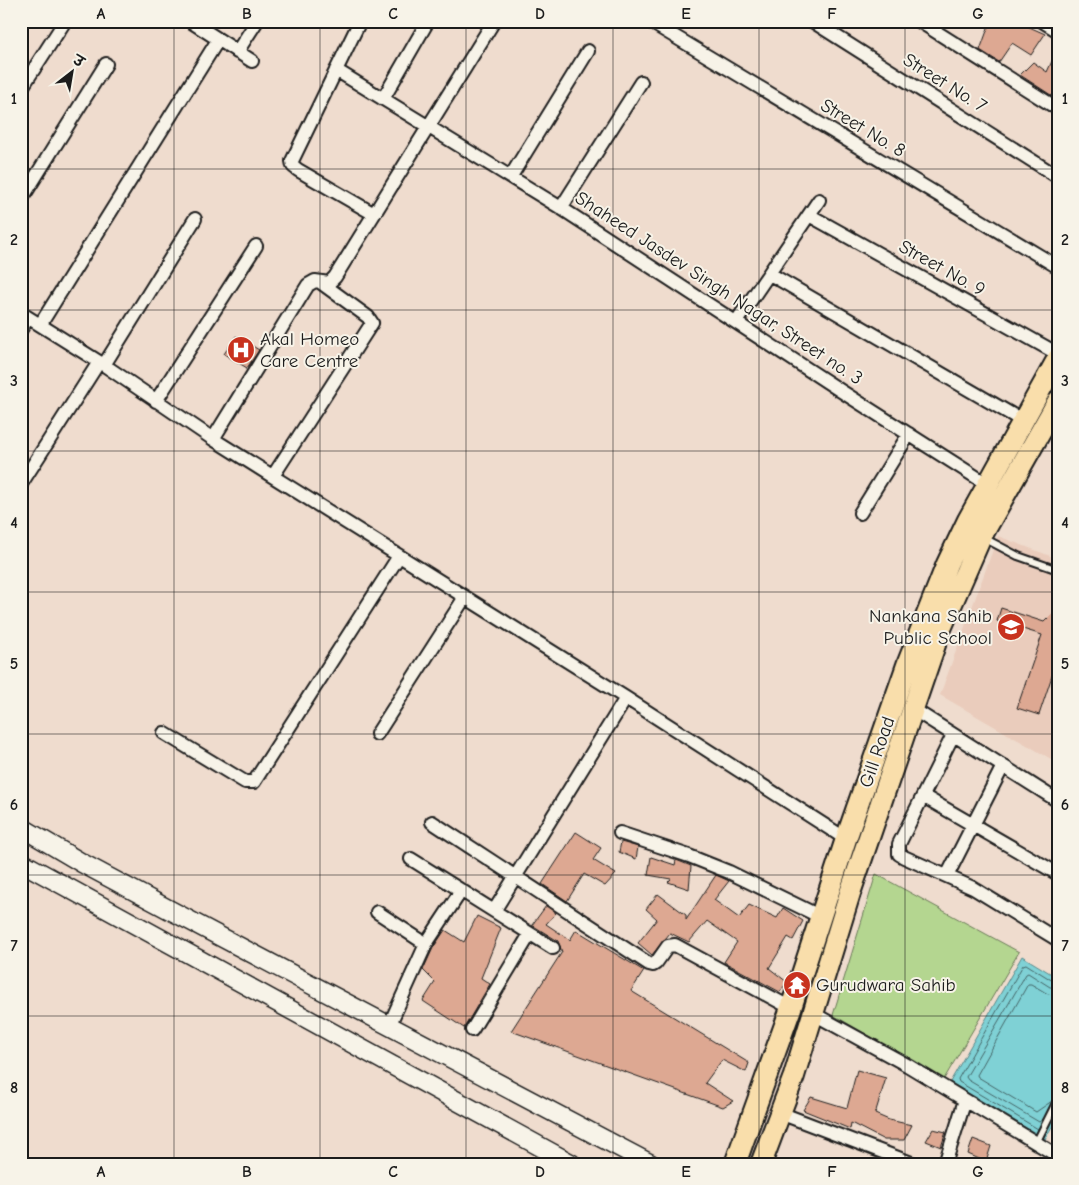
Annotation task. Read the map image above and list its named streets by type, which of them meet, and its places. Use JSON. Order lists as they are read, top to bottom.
{
  "streets": {
    "main road": ["Gill Road"],
    "street": [
      "Street No. 7",
      "Street No. 8",
      "Street No. 9",
      "Shaheed Jasdev Singh Nagar, Street no. 3"
    ]
  },
  "crossings": [
    ["Street No. 9", "Gill Road"],
    ["Shaheed Jasdev Singh Nagar, Street no. 3", "Gill Road"]
  ],
  "places": {
    "hospital": ["Akal Homeo Care Centre"],
    "school or university": ["Nankana Sahib Public School"],
    "temple": ["Gurudwara Sahib"]
  },
  "north": "top right",
  "grid": {
    "columns": [
      "A",
      "B",
      "C",
      "D",
      "E",
      "F",
      "G"
    ],
    "rows": [
      "1",
      "2",
      "3",
      "4",
      "5",
      "6",
      "7",
      "8"
    ]
  }
}
